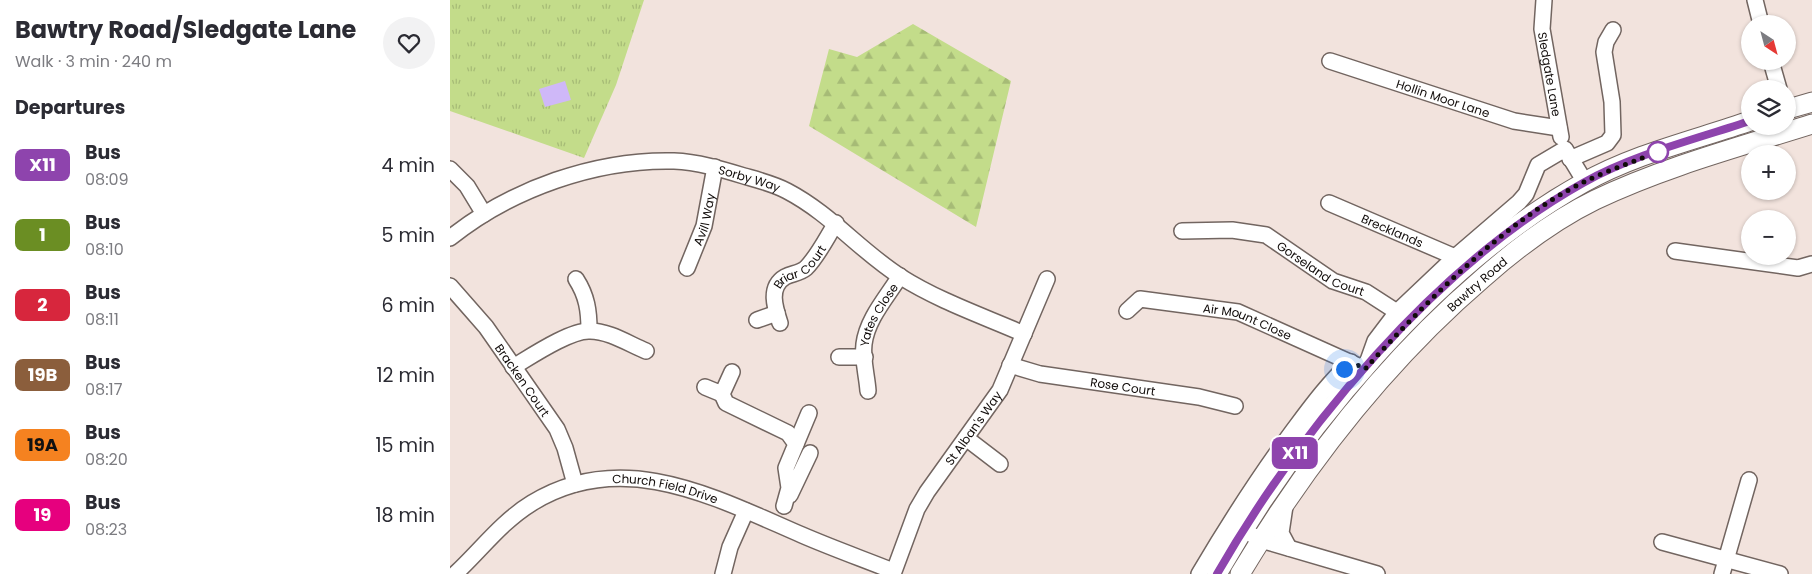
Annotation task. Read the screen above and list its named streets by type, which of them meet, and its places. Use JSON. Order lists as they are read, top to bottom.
{
  "streets": {
    "main road": ["Bawtry Road"],
    "street": [
      "Sledgate Lane",
      "Hollin Moor Lane",
      "Sorby Way",
      "Avill Way",
      "Brecklands",
      "Briar Court",
      "Gorseland Court",
      "Yates Close",
      "Air Mount Close",
      "Bracken Court",
      "Rose Court",
      "St Alban's Way",
      "Church Field Drive"
    ]
  },
  "crossings": [
    ["Sledgate Lane", "Hollin Moor Lane"],
    ["Sledgate Lane", "Bawtry Road"],
    ["Sorby Way", "Avill Way"],
    ["Sorby Way", "Briar Court"],
    ["Sorby Way", "Yates Close"],
    ["Sorby Way", "St Alban's Way"],
    ["Brecklands", "Bawtry Road"],
    ["Gorseland Court", "Bawtry Road"],
    ["Bawtry Road", "Air Mount Close"],
    ["Bracken Court", "Church Field Drive"],
    ["Rose Court", "St Alban's Way"],
    ["St Alban's Way", "Church Field Drive"]
  ],
  "lines": ["bus line X11"],
  "north": "bottom right",
  "page": {
    "heading": [
      ["Bawtry Road/Sledgate Lane", "Walk · 3 min · 240 m"],
      "Departures"
    ],
    "on_map": "X11",
    "map_buttons": ["+", "−"],
    "list": [
      {
        "mark": "X11",
        "name": "Bus",
        "note": "08:09",
        "value": "4 min"
      },
      {
        "mark": "1",
        "name": "Bus",
        "note": "08:10",
        "value": "5 min"
      },
      {
        "mark": "2",
        "name": "Bus",
        "note": "08:11",
        "value": "6 min"
      },
      {
        "mark": "19B",
        "name": "Bus",
        "note": "08:17",
        "value": "12 min"
      },
      {
        "mark": "19A",
        "name": "Bus",
        "note": "08:20",
        "value": "15 min"
      },
      {
        "mark": "19",
        "name": "Bus",
        "note": "08:23",
        "value": "18 min"
      }
    ]
  }
}
